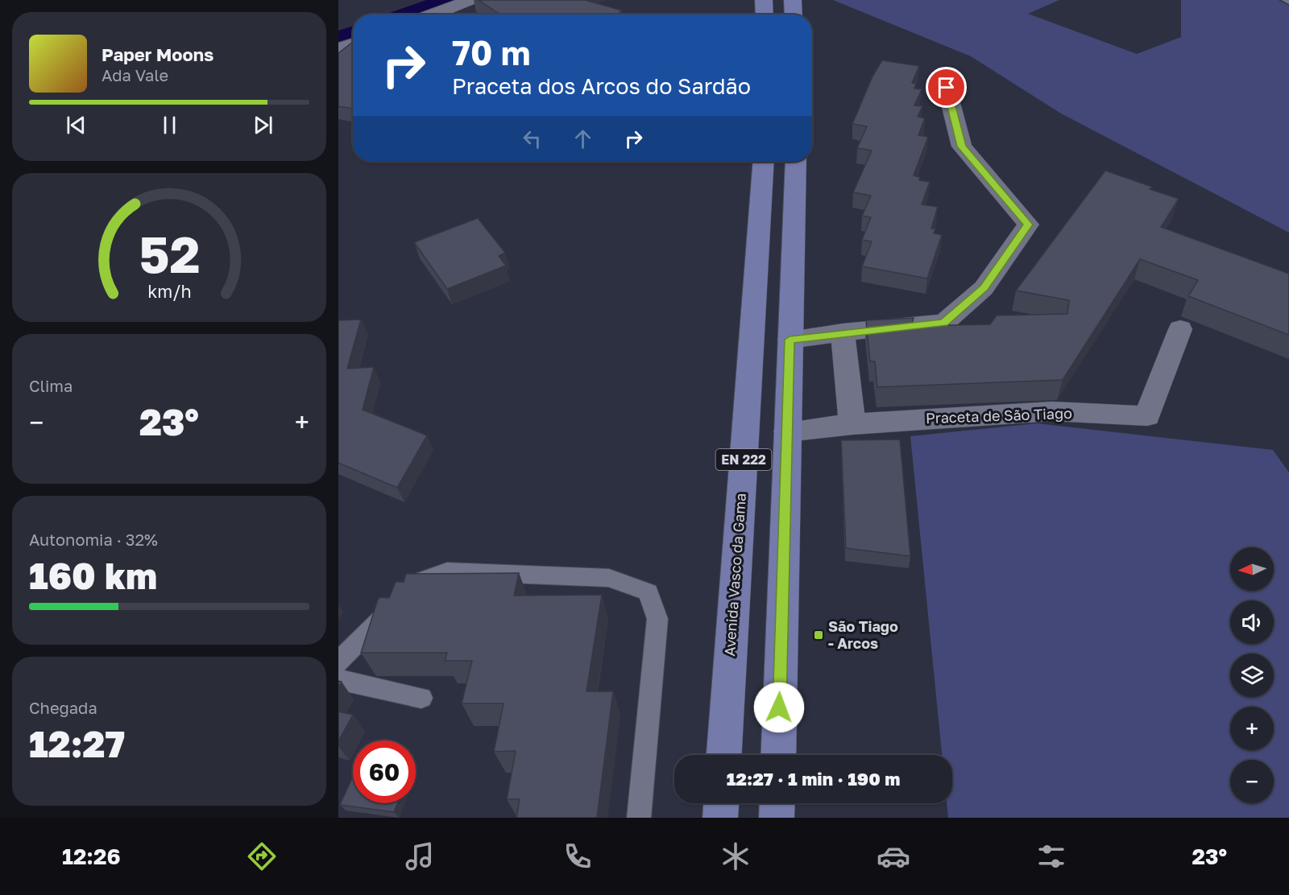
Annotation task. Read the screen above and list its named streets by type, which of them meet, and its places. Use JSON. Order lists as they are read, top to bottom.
{
  "streets": {
    "main road": ["EN 222", "Avenida Vasco da Gama"],
    "street": ["Praceta de São Tiago"]
  },
  "crossings": [
    ["Praceta de São Tiago", "EN 222"]
  ],
  "places": {
    "transit": ["São Tiago - Arcos"]
  },
  "north": "left",
  "page": {
    "turn": ["70 m", "Praceta dos Arcos do Sardão"],
    "song": ["Paper Moons", "Ada Vale"],
    "tile": [
      "Clima",
      ["Autonomia · 32%", "160 km"],
      ["Chegada", "12:27"]
    ],
    "heat": ["−", "23°", "+"],
    "map_buttons": ["+", "−"],
    "limit": "60",
    "trip": "12:27 · 1 min · 190 m",
    "tabs": ["12:26", "23°"],
    "gauge": ["52", "km/h"]
  }
}
